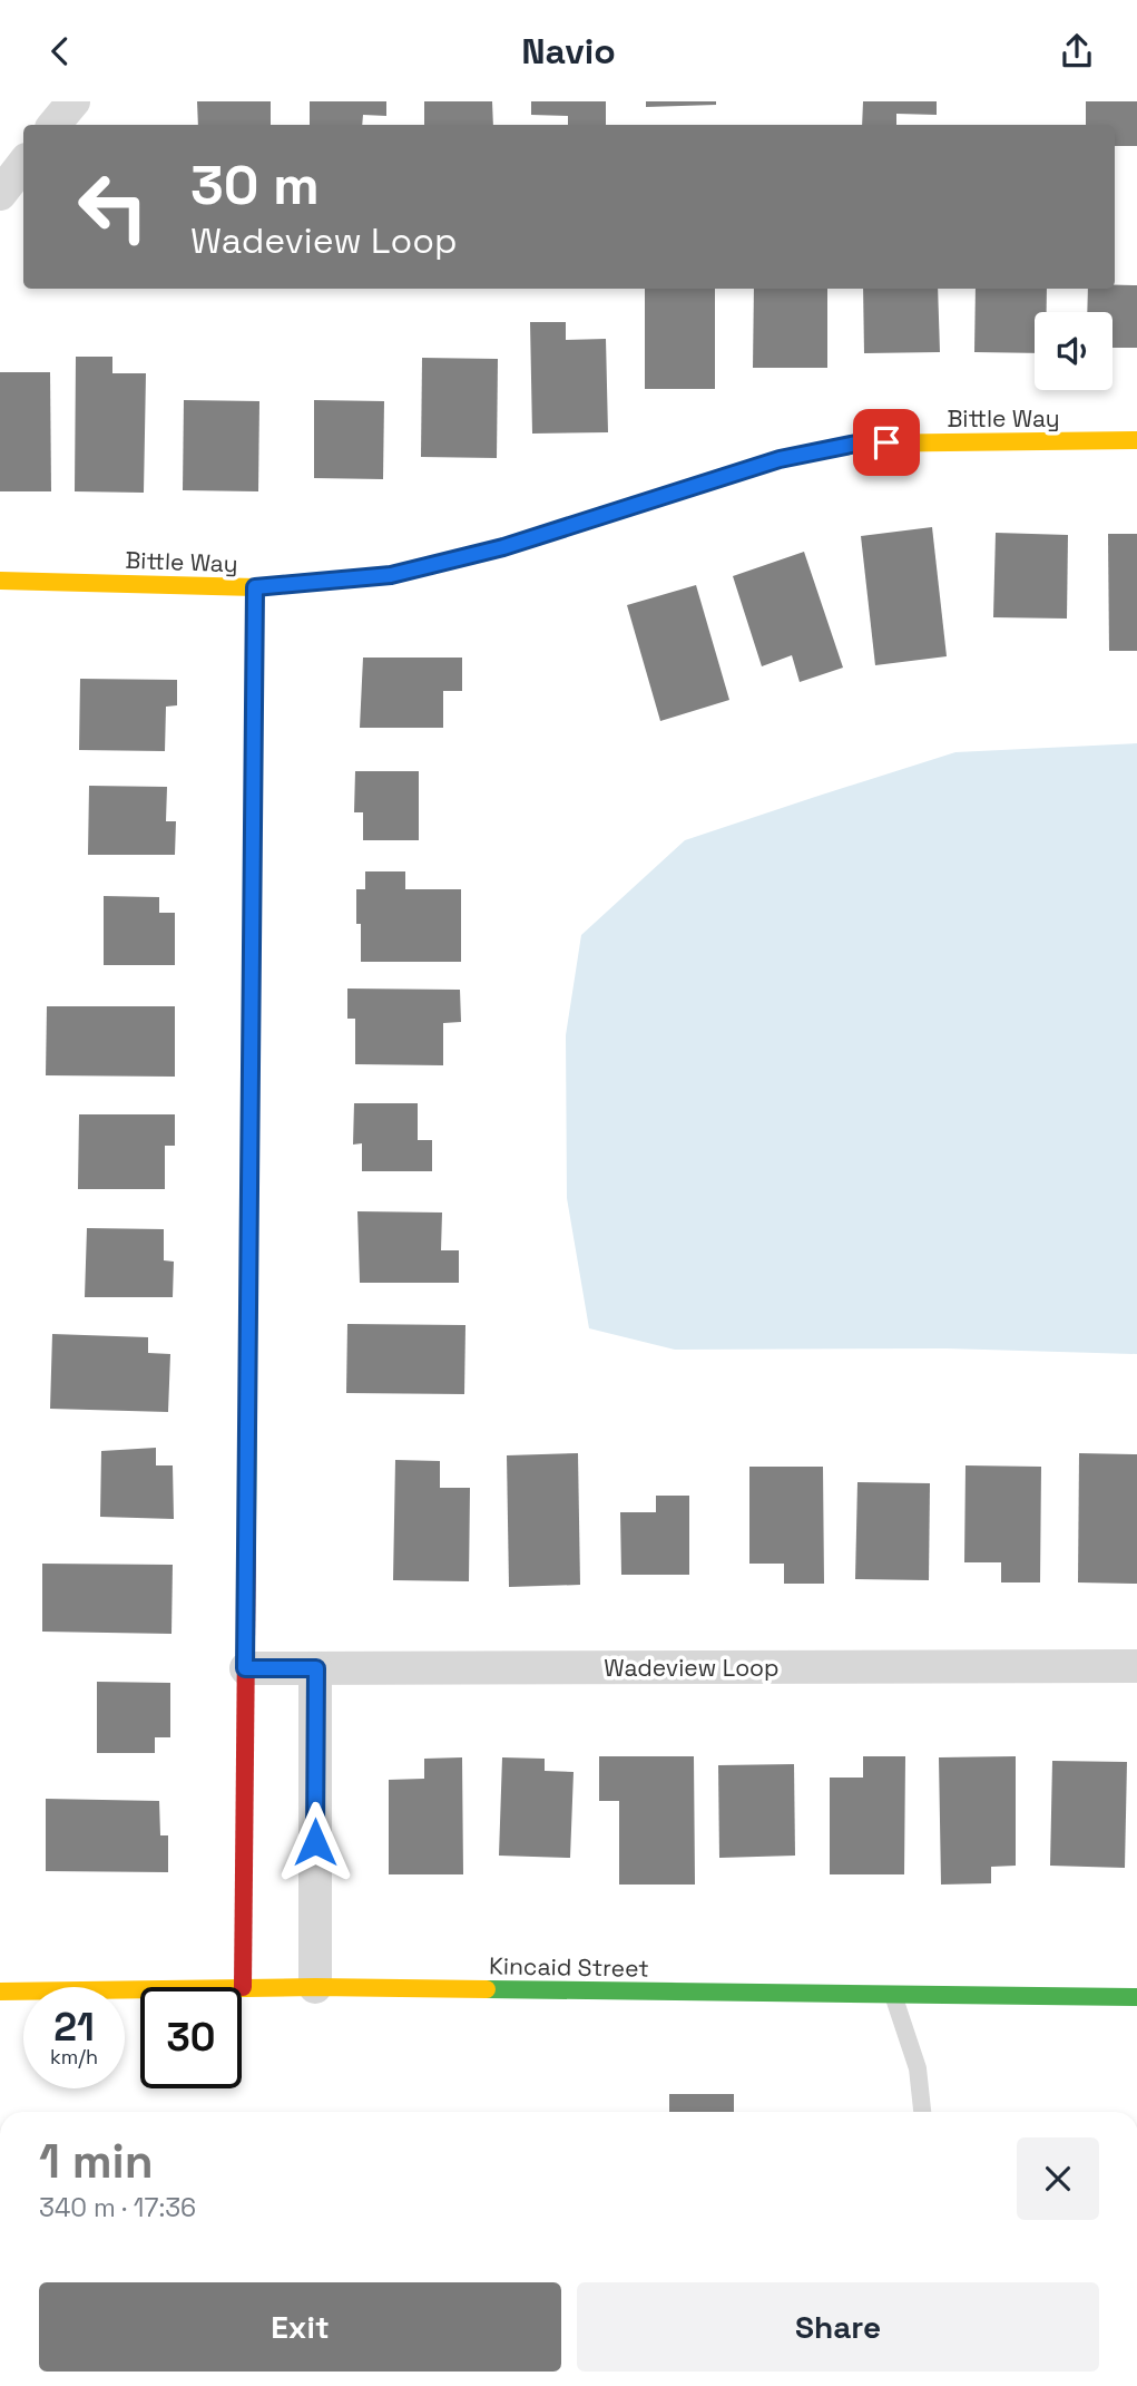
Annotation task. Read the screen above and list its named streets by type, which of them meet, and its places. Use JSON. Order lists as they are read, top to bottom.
{
  "streets": {
    "street": ["Bittle Way", "Wadeview Loop", "Kincaid Street"]
  },
  "page": {
    "header": "Navio",
    "turn": ["30 m", "Wadeview Loop"],
    "speed": "21 km/h",
    "limit": "30",
    "heading": ["1 min", "340 m · 17:36"],
    "buttons": ["Exit", "Share"]
  }
}
